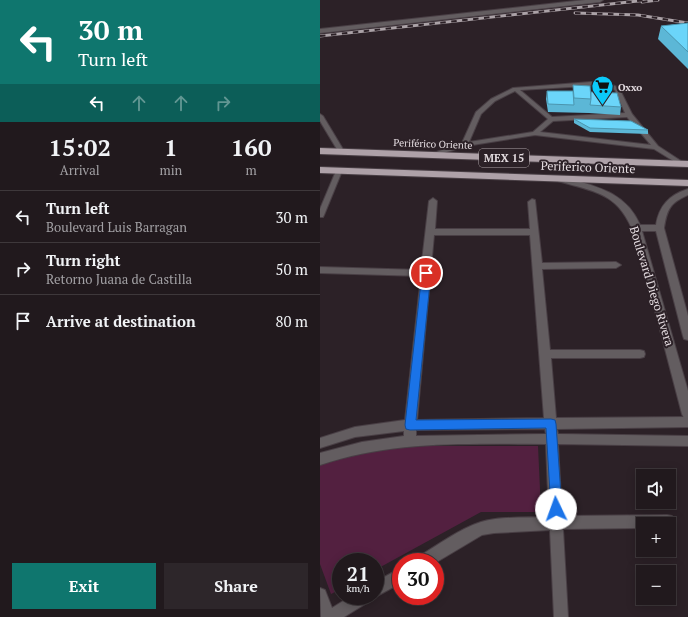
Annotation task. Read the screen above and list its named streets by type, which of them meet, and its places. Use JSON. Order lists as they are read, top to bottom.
{
  "streets": {
    "highway": ["Periférico Oriente", "MEX 15", "Periferico Oriente"],
    "street": ["Boulevard Diego Rivera"]
  },
  "crossings": [
    ["Periferico Oriente", "Boulevard Diego Rivera"]
  ],
  "places": {
    "supermarket": ["Oxxo"]
  },
  "page": {
    "turn": ["30 m", "Turn left"],
    "eta": [
      "15:02",
      "Arrival",
      "1",
      "min",
      "160",
      "m"
    ],
    "list": [
      {
        "name": "Turn left",
        "note": "Boulevard Luis Barragan",
        "value": "30 m"
      },
      {
        "name": "Turn right",
        "note": "Retorno Juana de Castilla",
        "value": "50 m"
      },
      {
        "name": "Arrive at destination",
        "value": "80 m"
      }
    ],
    "map_buttons": ["+", "−"],
    "speed": "21 km/h",
    "limit": "30",
    "buttons": ["Exit", "Share"]
  }
}
